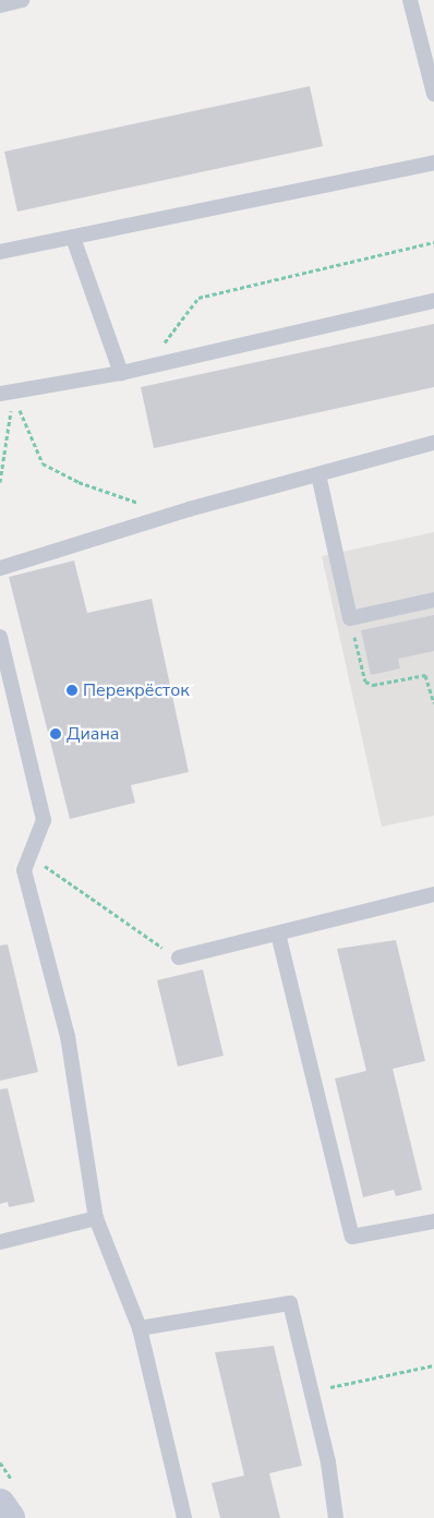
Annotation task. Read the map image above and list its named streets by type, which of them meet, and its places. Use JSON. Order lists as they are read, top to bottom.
{
  "places": ["Перекрёсток", "Диана"]
}
